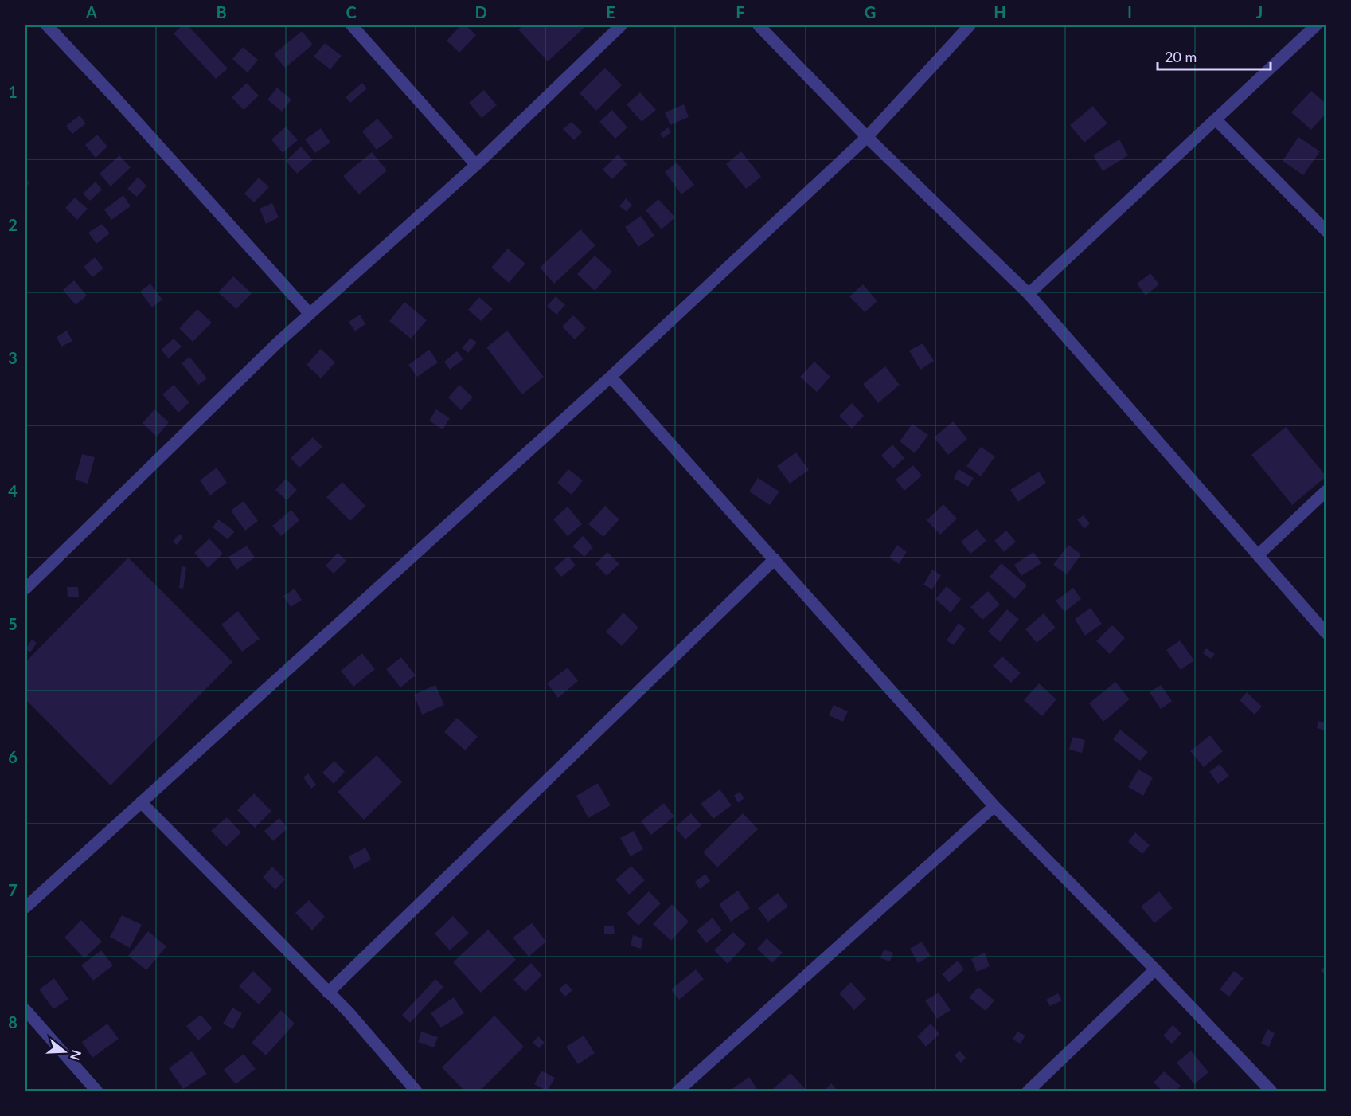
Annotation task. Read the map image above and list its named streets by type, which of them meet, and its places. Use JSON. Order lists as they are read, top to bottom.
{
  "scale_bar": "20 m",
  "north": "right",
  "grid": {
    "columns": [
      "A",
      "B",
      "C",
      "D",
      "E",
      "F",
      "G",
      "H",
      "I",
      "J"
    ],
    "rows": [
      "1",
      "2",
      "3",
      "4",
      "5",
      "6",
      "7",
      "8"
    ]
  }
}
